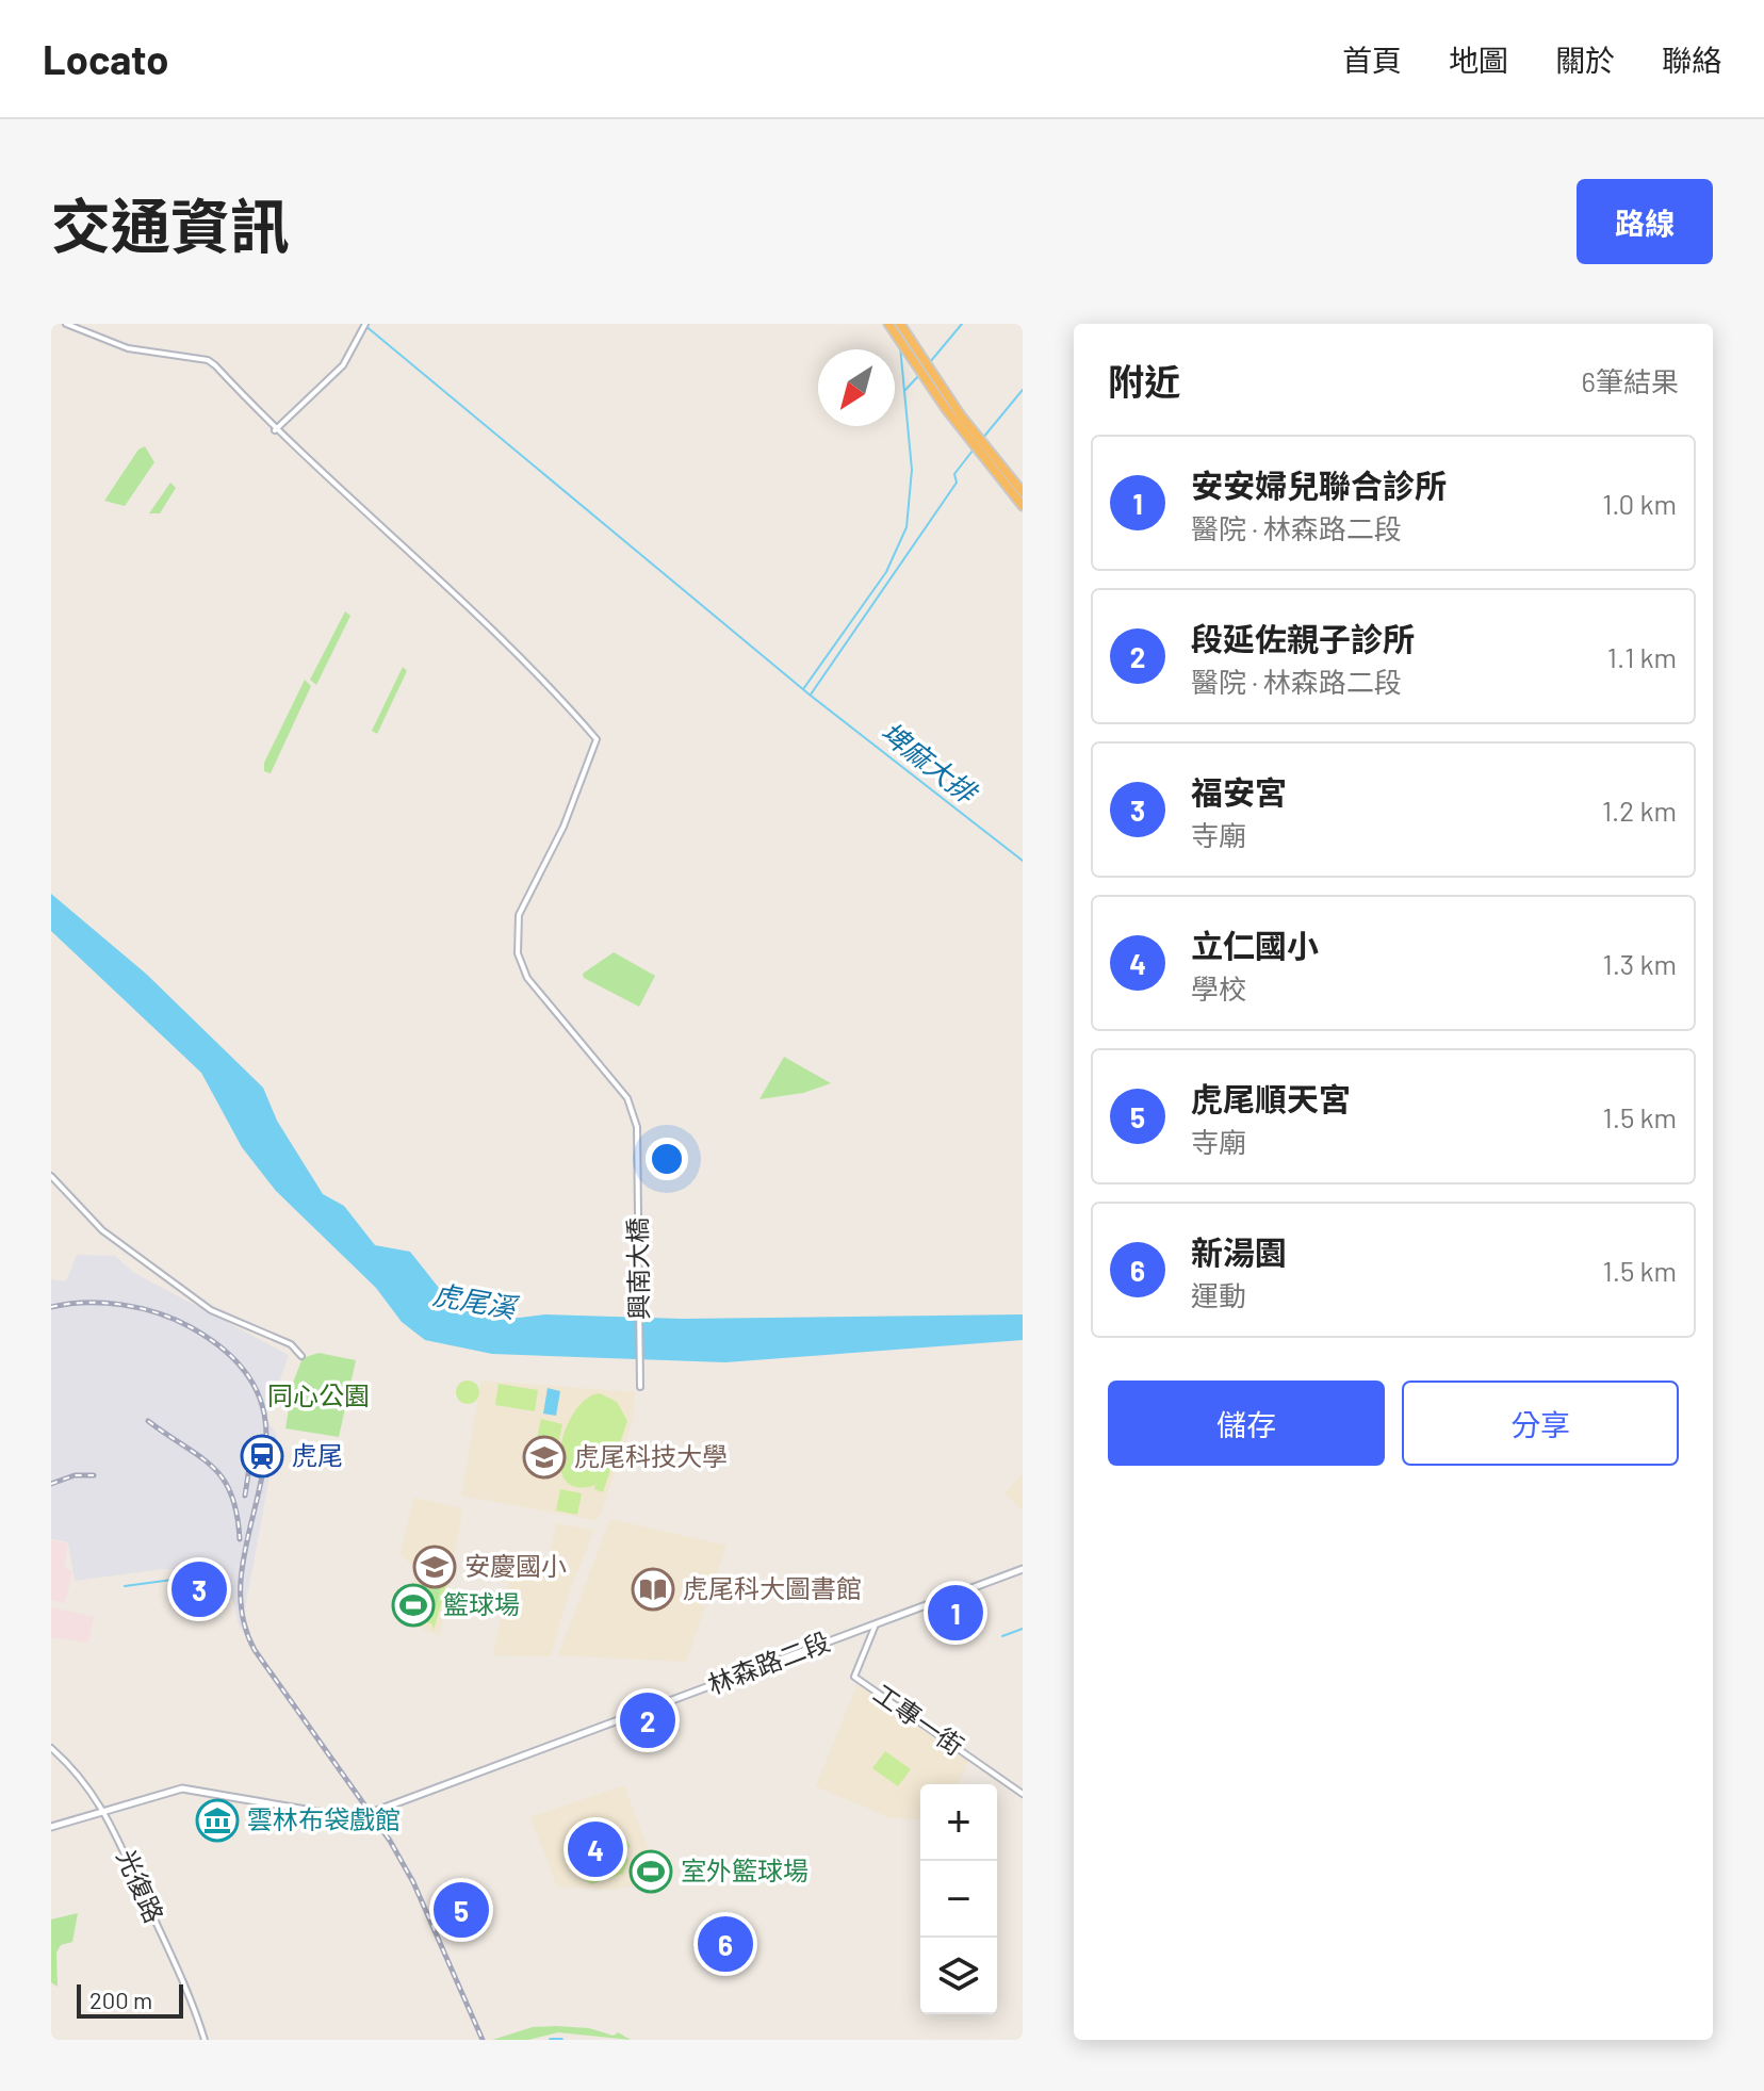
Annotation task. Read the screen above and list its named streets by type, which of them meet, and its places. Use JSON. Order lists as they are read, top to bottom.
{
  "streets": {
    "main road": ["林森路二段"],
    "street": ["興南大橋", "工專一街", "光復路"]
  },
  "crossings": [
    ["林森路二段", "工專一街"],
    ["林森路二段", "光復路"]
  ],
  "water": ["埤麻大排", "虎尾溪"],
  "parks": ["同心公園"],
  "places": {
    "station": ["虎尾"],
    "school or university": ["虎尾科技大學", "安慶國小"],
    "library": ["虎尾科大圖書館"],
    "sports": ["籃球場", "室外籃球場"],
    "museum": ["雲林布袋戲館"]
  },
  "scale_bar": "200 m",
  "north": "bottom left",
  "page": {
    "header": "Locato",
    "nav": [
      "首頁",
      "地圖",
      "關於",
      "聯絡"
    ],
    "title": "交通資訊",
    "buttons": [
      "路線",
      ["儲存", "分享"]
    ],
    "heading": ["附近", "6筆結果"],
    "list": [
      {
        "mark": "1",
        "name": "安安婦兒聯合診所",
        "note": "醫院 · 林森路二段",
        "value": "1.0 km"
      },
      {
        "mark": "2",
        "name": "段延佐親子診所",
        "note": "醫院 · 林森路二段",
        "value": "1.1 km"
      },
      {
        "mark": "3",
        "name": "福安宮",
        "note": "寺廟",
        "value": "1.2 km"
      },
      {
        "mark": "4",
        "name": "立仁國小",
        "note": "學校",
        "value": "1.3 km"
      },
      {
        "mark": "5",
        "name": "虎尾順天宮",
        "note": "寺廟",
        "value": "1.5 km"
      },
      {
        "mark": "6",
        "name": "新湯園",
        "note": "運動",
        "value": "1.5 km"
      }
    ],
    "pins": [
      "3",
      "1",
      "2",
      "4",
      "5",
      "6"
    ],
    "map_buttons": ["+", "−"],
    "scale": "200 m"
  }
}
